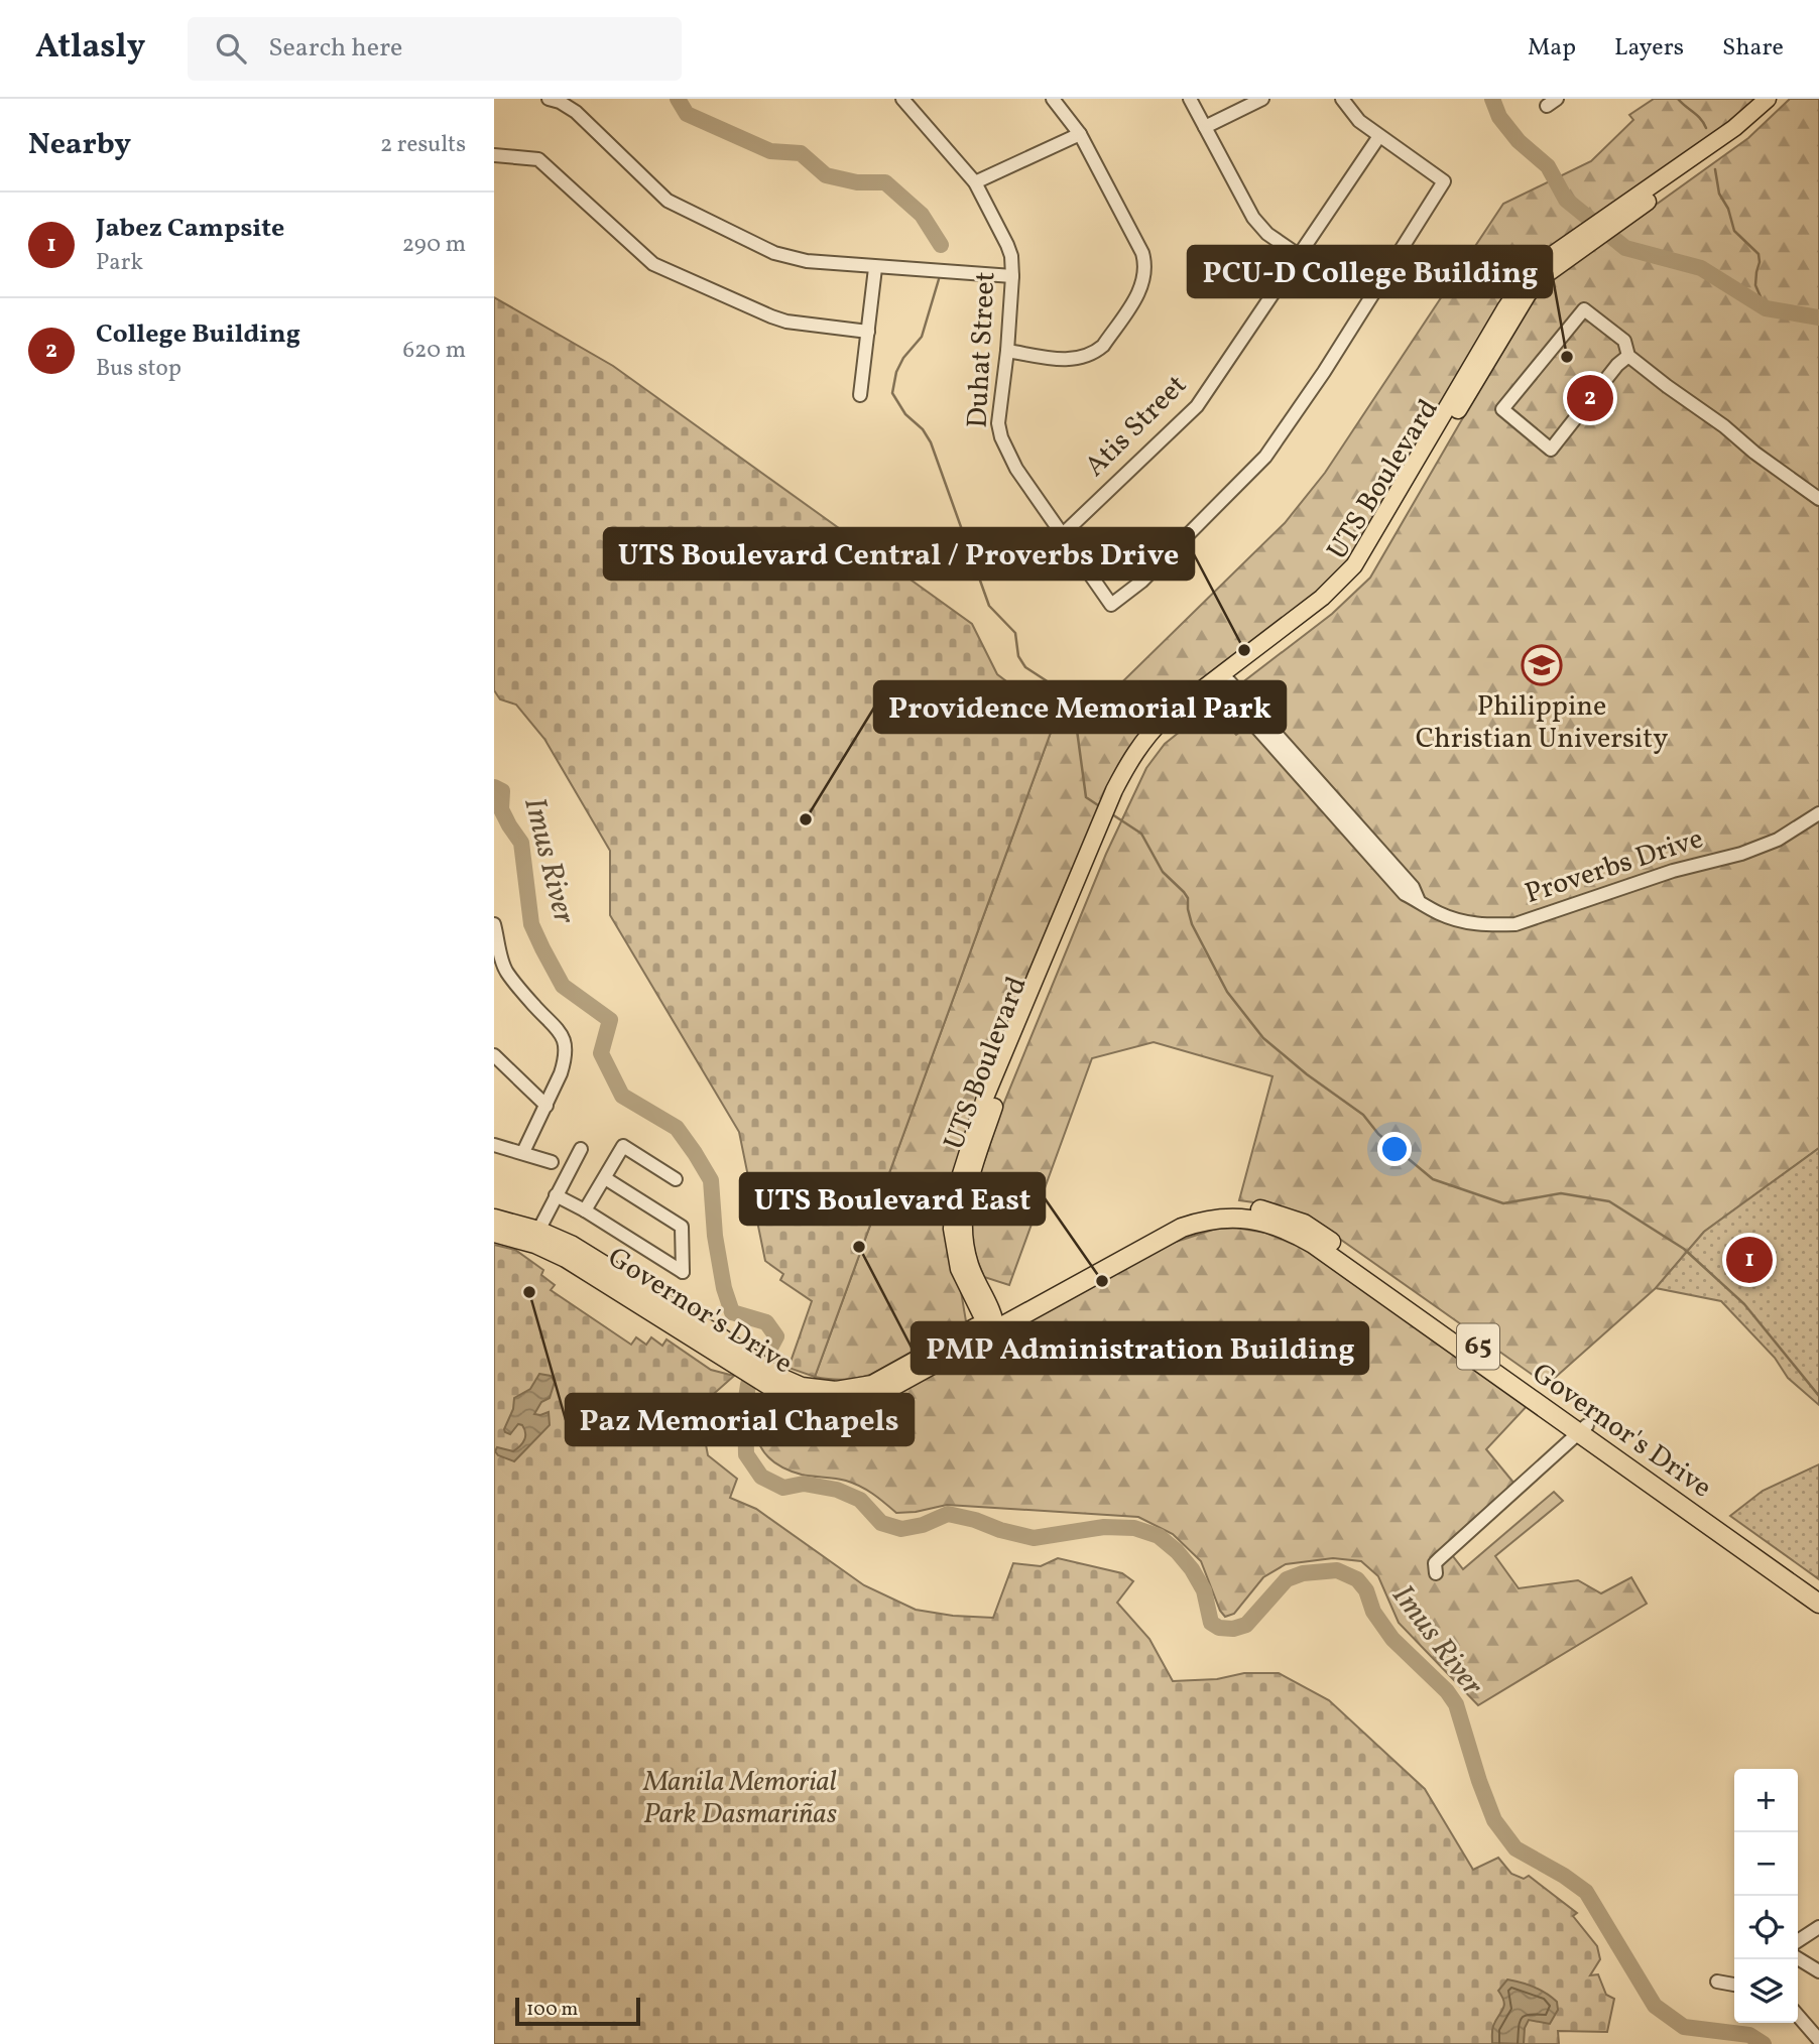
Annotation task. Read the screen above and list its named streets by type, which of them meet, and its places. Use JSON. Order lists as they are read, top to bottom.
{
  "streets": {
    "highway": ["Governor's Drive", "65"],
    "main road": ["UTS Boulevard"],
    "street": ["Duhat Street", "Atis Street", "Proverbs Drive"]
  },
  "crossings": [
    ["Duhat Street", "Atis Street"],
    ["UTS Boulevard", "Proverbs Drive"],
    ["UTS Boulevard", "Governor's Drive"]
  ],
  "water": ["Imus River"],
  "parks": ["Manila Memorial Park Dasmariñas"],
  "places": {
    "other": [
      "PCU-D College Building",
      "UTS Boulevard Central / Proverbs Drive",
      "Providence Memorial Park",
      "PMP Administration Building",
      "UTS Boulevard East",
      "Paz Memorial Chapels"
    ],
    "school or university": ["Philippine Christian University"]
  },
  "scale_bar": "100 m",
  "page": {
    "header": "Atlasly",
    "search": "Search here",
    "nav": ["Map", "Layers", "Share"],
    "heading": ["Nearby", "2 results"],
    "list": [
      {
        "mark": "1",
        "name": "Jabez Campsite",
        "note": "Park",
        "value": "290 m"
      },
      {
        "mark": "2",
        "name": "College Building",
        "note": "Bus stop",
        "value": "620 m"
      }
    ],
    "pins": ["2", "1"],
    "map_buttons": ["+", "−"],
    "scale": "100 m"
  }
}
